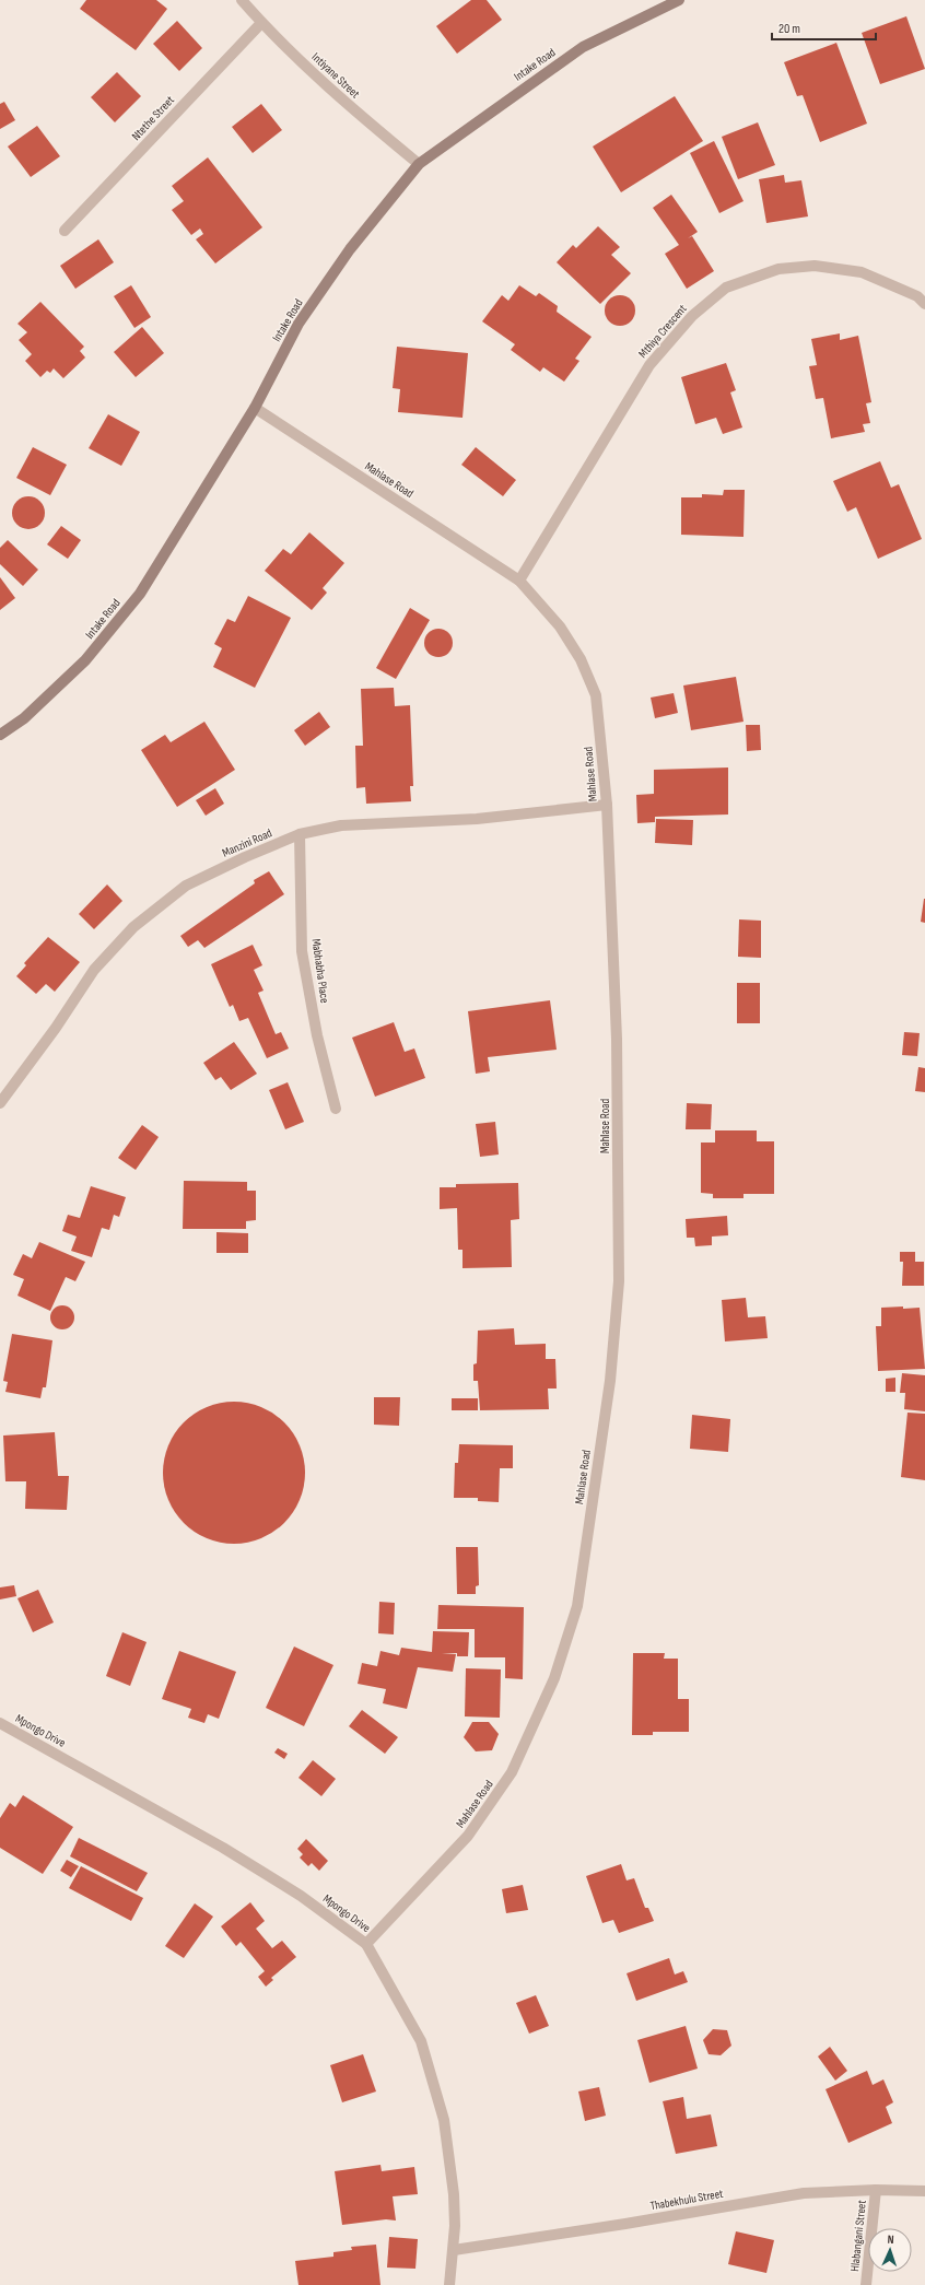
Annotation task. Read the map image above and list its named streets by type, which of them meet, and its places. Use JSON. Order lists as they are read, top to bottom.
{
  "streets": {
    "street": [
      "Intake Road",
      "Intiyane Street",
      "Ntethe Street",
      "Mthiya Crescent",
      "Mahlase Road",
      "Manzini Road",
      "Mabhabha Place",
      "Mpongo Drive",
      "Thabekhulu Street",
      "Hlabangani Street"
    ]
  },
  "crossings": [
    ["Intake Road", "Intiyane Street"],
    ["Intake Road", "Mahlase Road"],
    ["Intiyane Street", "Ntethe Street"],
    ["Mthiya Crescent", "Mahlase Road"],
    ["Mahlase Road", "Manzini Road"],
    ["Mahlase Road", "Mpongo Drive"],
    ["Manzini Road", "Mabhabha Place"],
    ["Mpongo Drive", "Thabekhulu Street"],
    ["Thabekhulu Street", "Hlabangani Street"]
  ],
  "scale_bar": "20 m",
  "north": "top"
}
